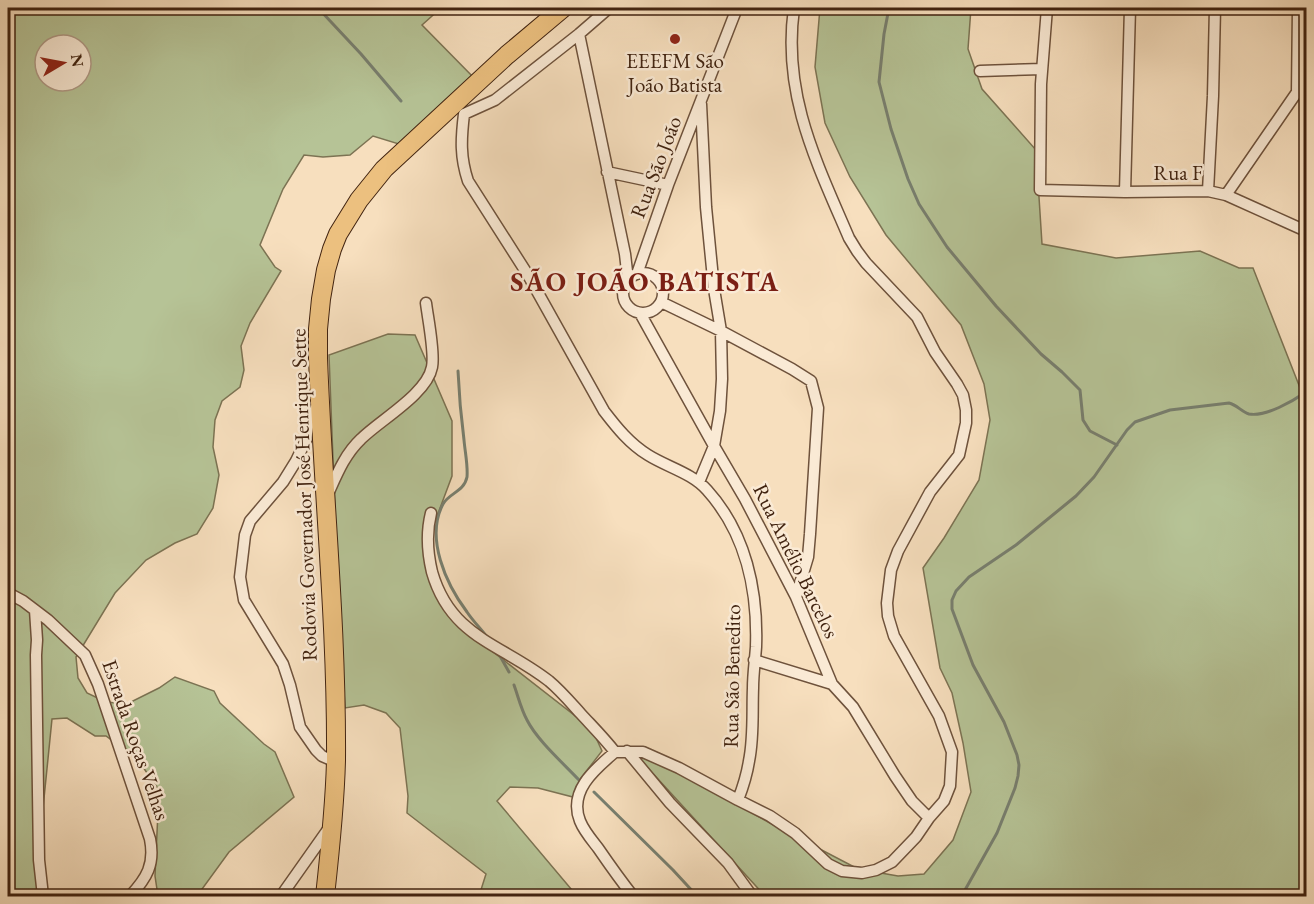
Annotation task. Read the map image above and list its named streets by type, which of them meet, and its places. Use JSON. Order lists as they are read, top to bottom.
{
  "streets": {
    "main road": ["Rodovia Governador José Henrique Sette"],
    "street": [
      "Rua São João",
      "Rua F",
      "Rua Amélio Barcelos",
      "Rua São Benedito",
      "Estrada Roças Velhas"
    ]
  },
  "crossings": [
    ["Rua São João", "Rua Amélio Barcelos"],
    ["Rodovia Governador José Henrique Sette", "Rua São Benedito"]
  ],
  "districts": ["SÃO JOÃO BATISTA"],
  "places": ["EEEFM São João Batista"],
  "north": "right"
}
